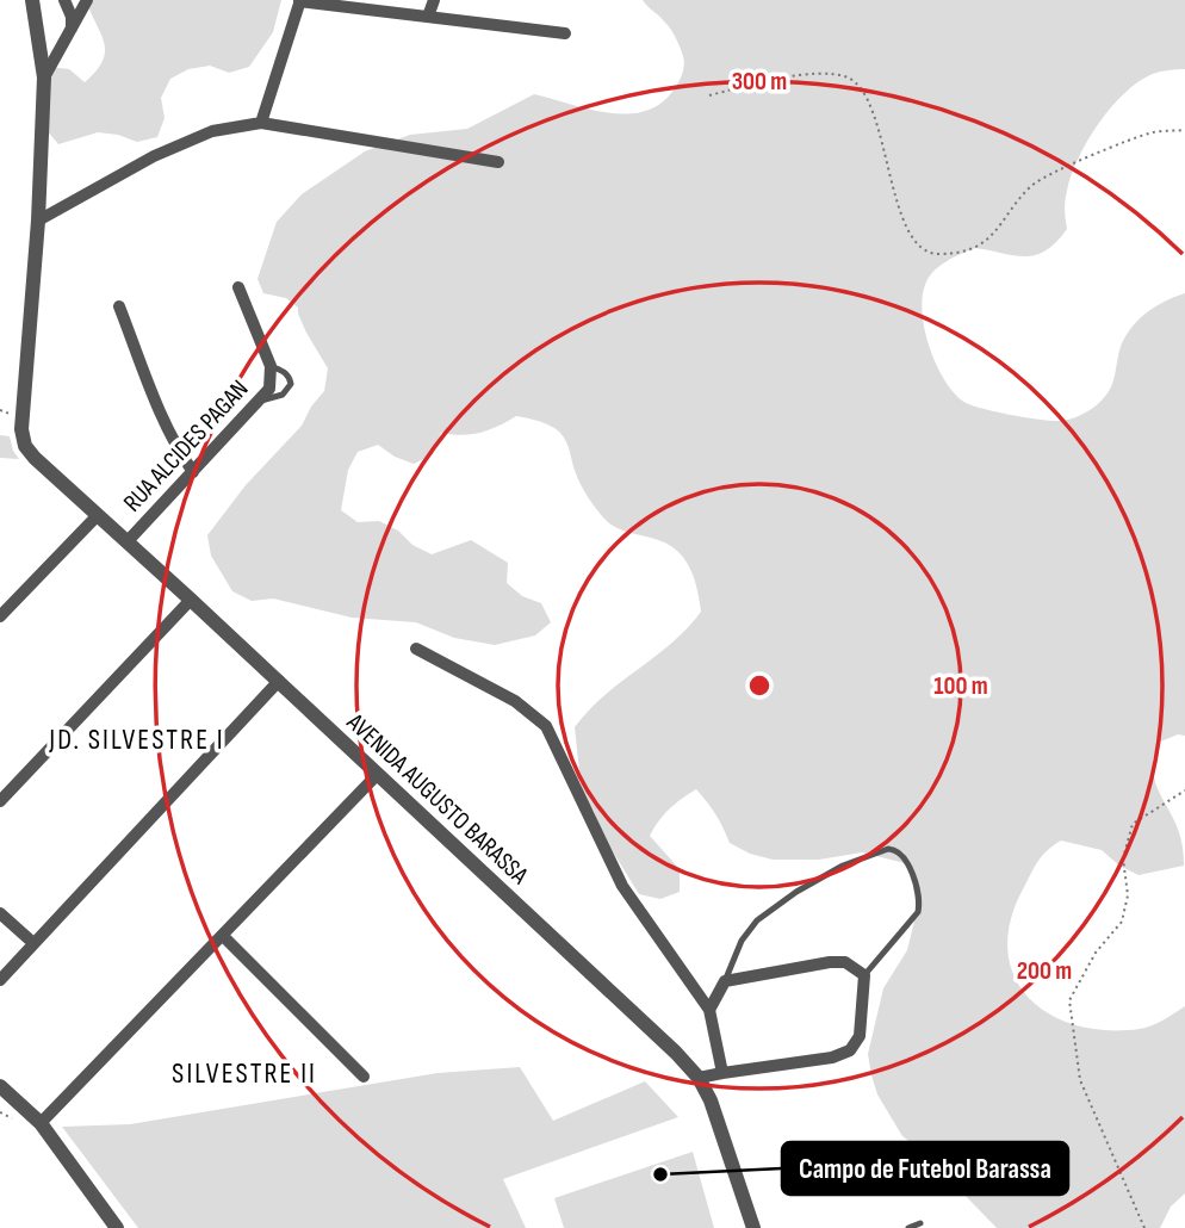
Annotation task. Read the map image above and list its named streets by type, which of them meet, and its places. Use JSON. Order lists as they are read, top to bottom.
{
  "streets": {
    "street": ["RUA ALCIDES PAGAN", "AVENIDA AUGUSTO BARASSA"]
  },
  "crossings": [
    ["RUA ALCIDES PAGAN", "AVENIDA AUGUSTO BARASSA"]
  ],
  "districts": ["JD. SILVESTRE I", "SILVESTRE II"],
  "places": ["Campo de Futebol Barassa"],
  "rings": ["300 m", "100 m", "200 m"]
}
